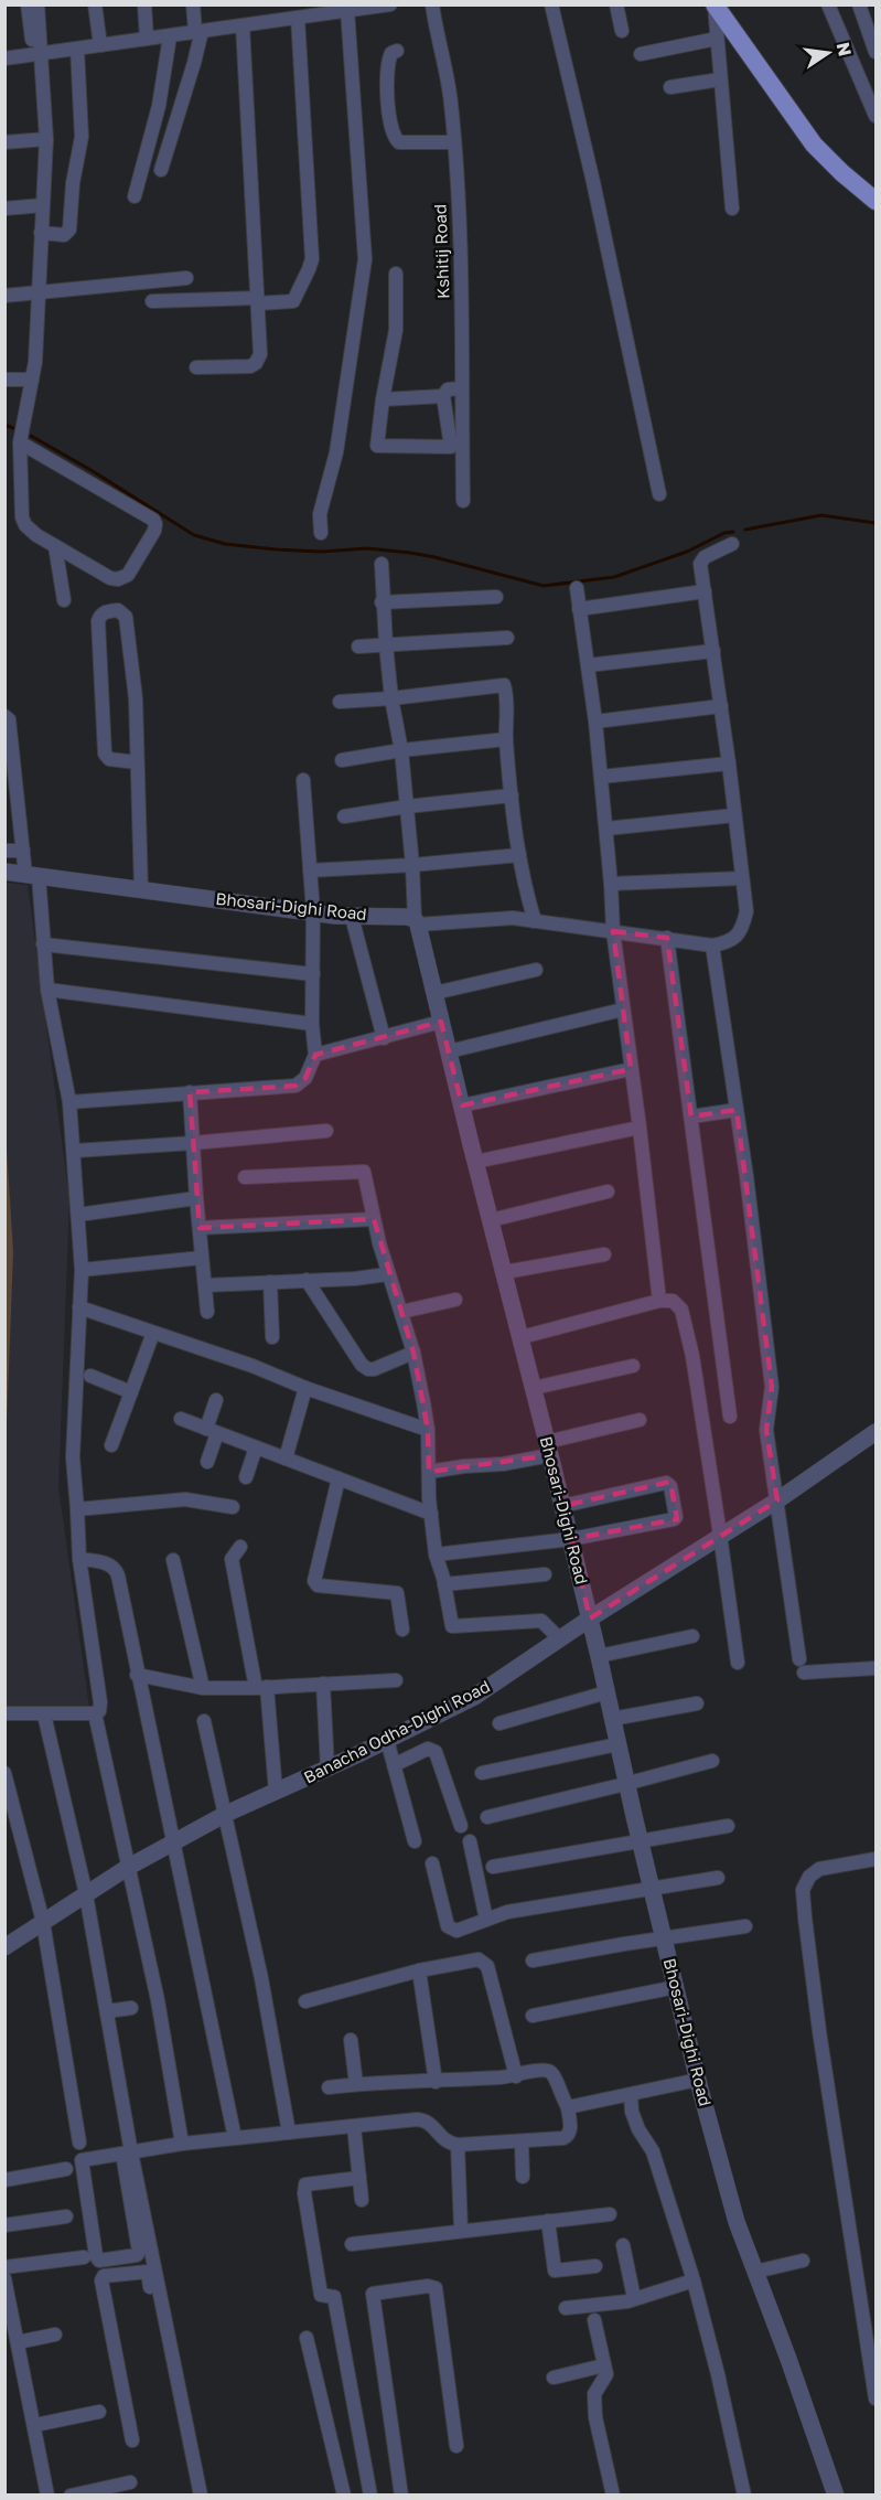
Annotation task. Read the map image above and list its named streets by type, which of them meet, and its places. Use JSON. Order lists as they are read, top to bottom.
{
  "streets": {
    "street": ["Kshitij Road", "Bhosari-Dighi Road", "Banacha Odha-Dighi Road"]
  },
  "crossings": [
    ["Bhosari-Dighi Road", "Banacha Odha-Dighi Road"]
  ],
  "north": "right"
}
